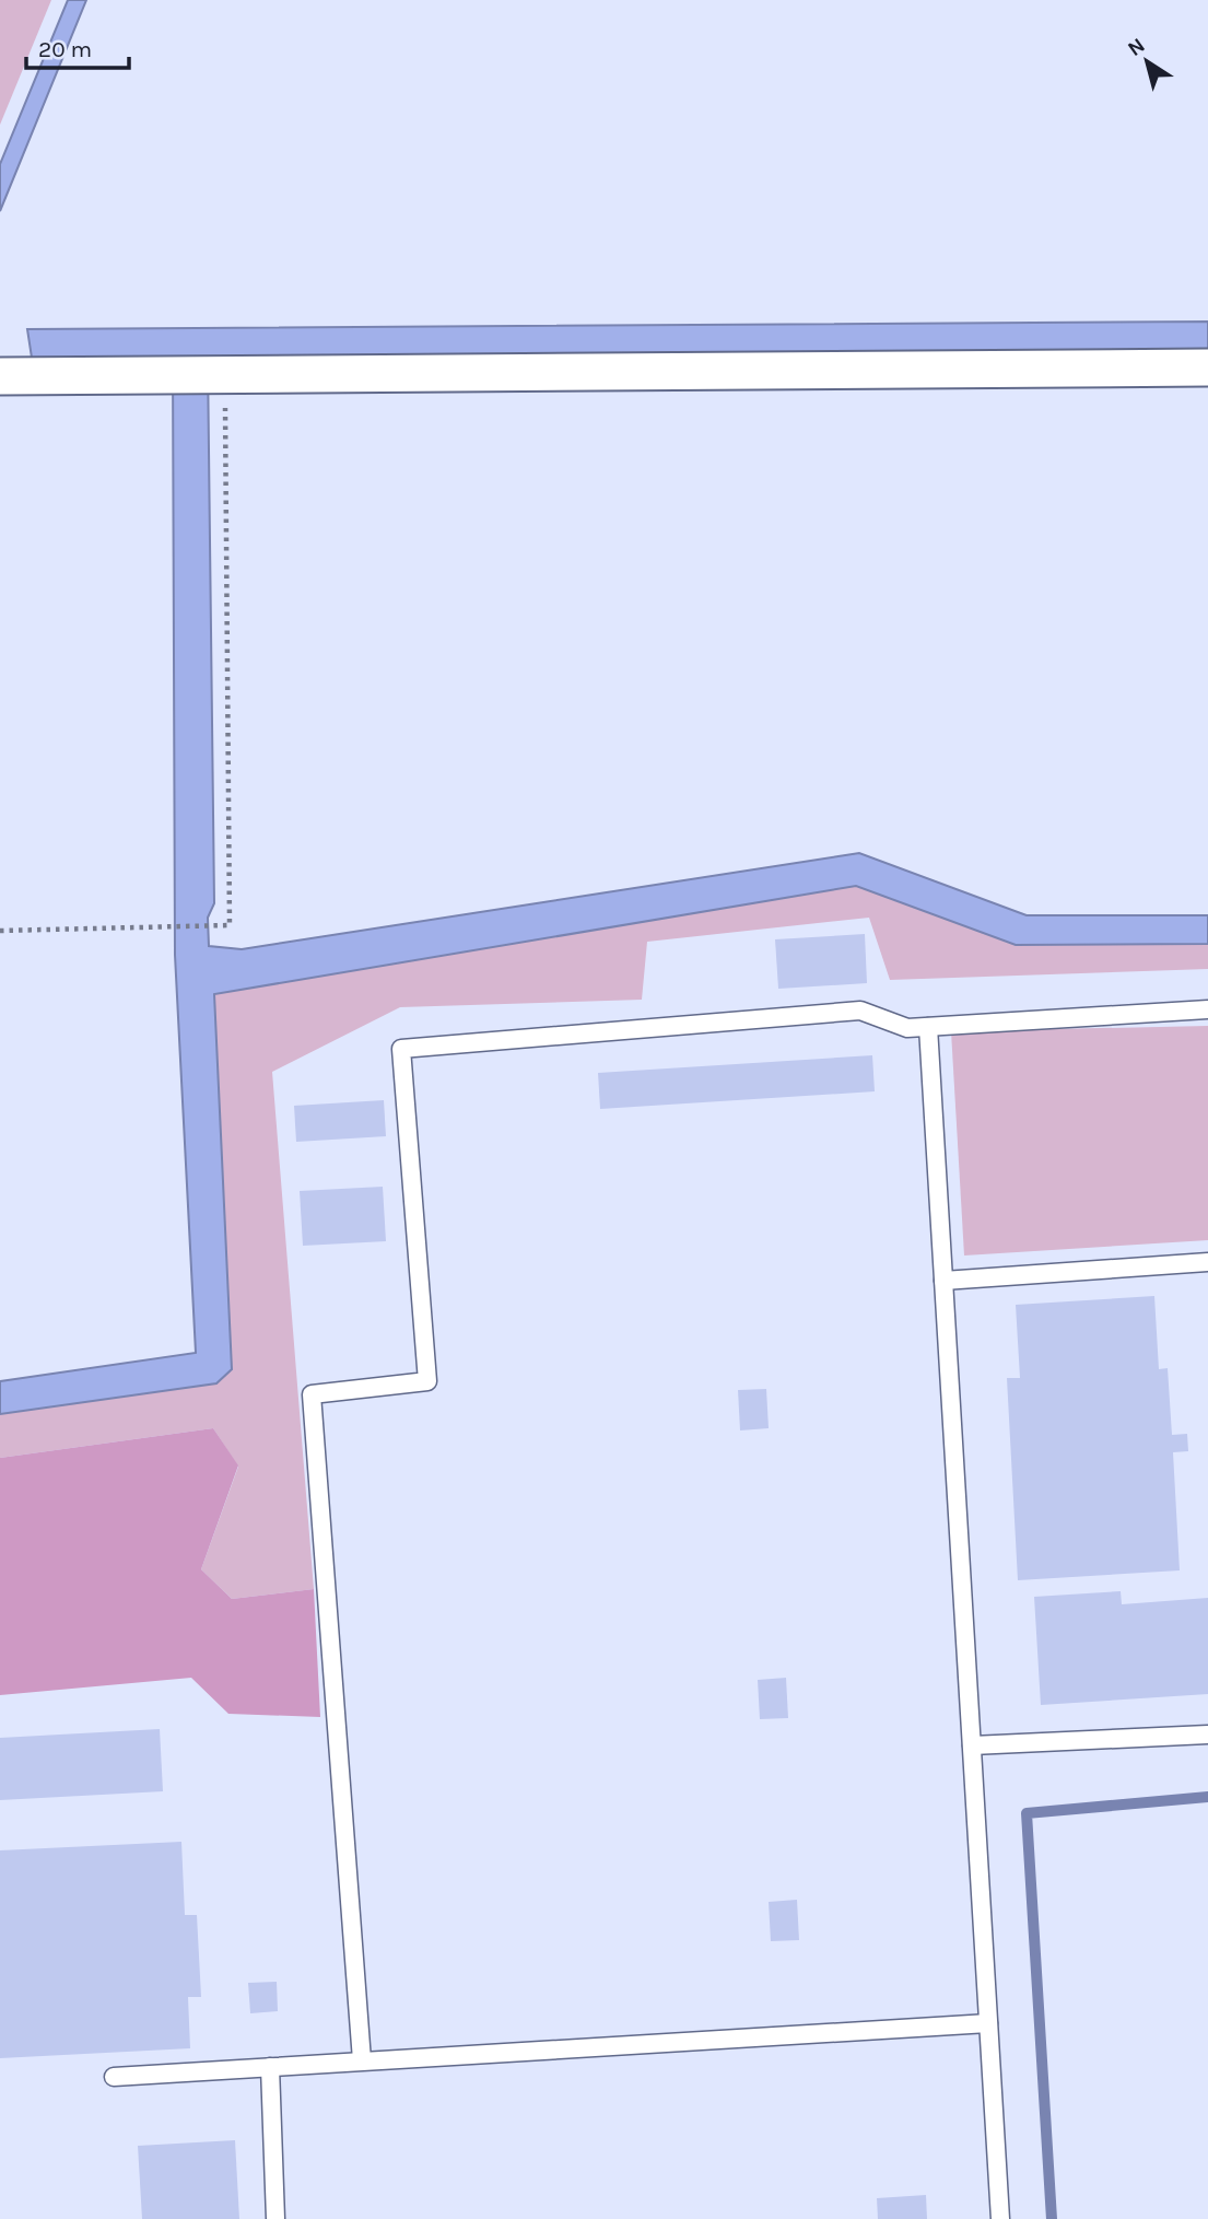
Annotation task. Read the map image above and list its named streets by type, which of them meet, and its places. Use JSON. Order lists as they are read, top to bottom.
{
  "scale_bar": "20 m",
  "north": "top left"
}
